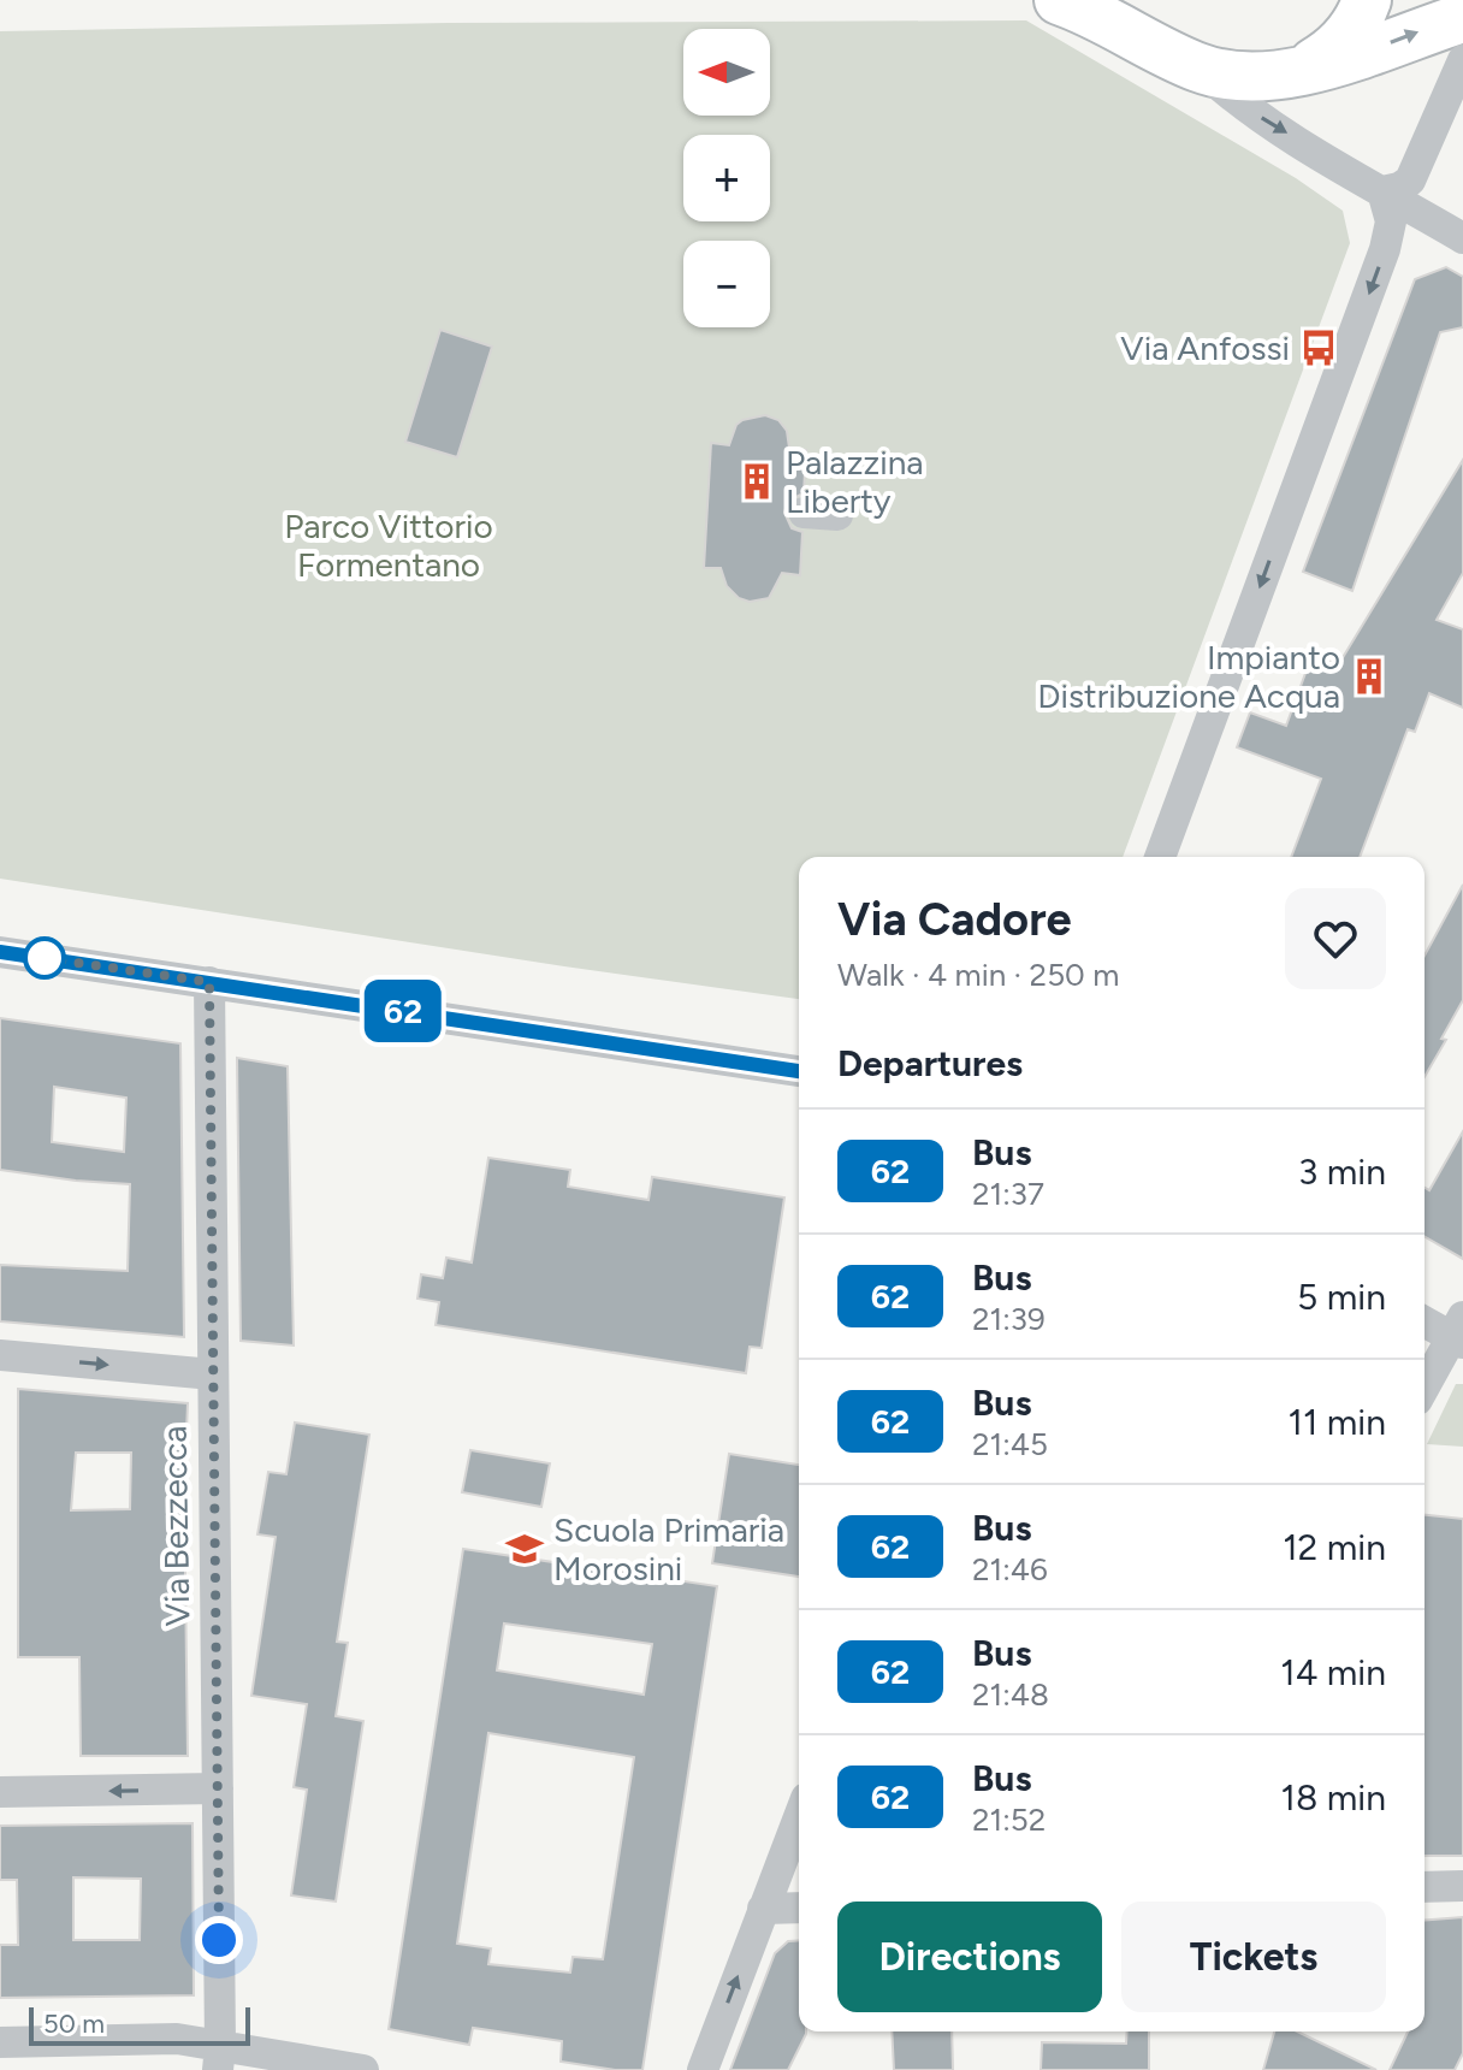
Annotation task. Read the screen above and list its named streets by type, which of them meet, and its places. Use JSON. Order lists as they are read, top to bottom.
{
  "streets": {
    "street": ["Via Bezzecca"]
  },
  "parks": ["Parco Vittorio Formentano"],
  "places": {
    "bus stop": ["Via Anfossi"],
    "building": ["Palazzina Liberty", "Impianto Distribuzione Acqua"],
    "school or university": ["Scuola Primaria Morosini"]
  },
  "lines": ["bus line 62"],
  "scale_bar": "50 m",
  "north": "left",
  "page": {
    "on_map": "62",
    "map_buttons": ["+", "−"],
    "heading": [
      ["Via Cadore", "Walk · 4 min · 250 m"],
      "Departures"
    ],
    "list": [
      {
        "mark": "62",
        "name": "Bus",
        "note": "21:37",
        "value": "3 min"
      },
      {
        "mark": "62",
        "name": "Bus",
        "note": "21:39",
        "value": "5 min"
      },
      {
        "mark": "62",
        "name": "Bus",
        "note": "21:45",
        "value": "11 min"
      },
      {
        "mark": "62",
        "name": "Bus",
        "note": "21:46",
        "value": "12 min"
      },
      {
        "mark": "62",
        "name": "Bus",
        "note": "21:48",
        "value": "14 min"
      },
      {
        "mark": "62",
        "name": "Bus",
        "note": "21:52",
        "value": "18 min"
      }
    ],
    "buttons": ["Directions", "Tickets"],
    "scale": "50 m"
  }
}
